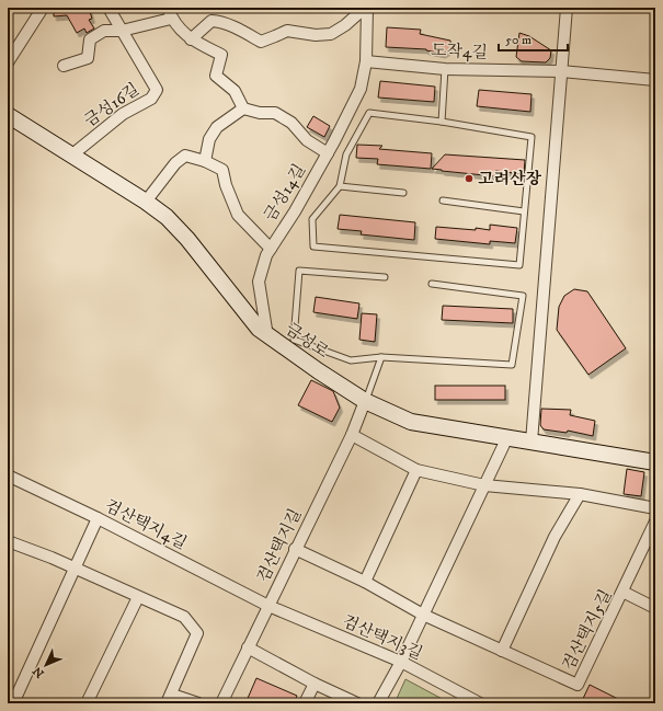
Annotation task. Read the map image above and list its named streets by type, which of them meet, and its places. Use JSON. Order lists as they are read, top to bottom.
{
  "streets": {
    "street": [
      "도작4길",
      "금성16길",
      "금성14길",
      "금성로",
      "검산택지4길",
      "검산택지길",
      "검산택지5길",
      "검산택지3길"
    ]
  },
  "crossings": [
    ["도작4길", "금성14길"],
    ["금성16길", "금성로"],
    ["금성14길", "금성로"],
    ["금성로", "검산택지길"],
    ["검산택지4길", "검산택지길"],
    ["검산택지4길", "검산택지3길"],
    ["검산택지길", "검산택지5길"],
    ["검산택지길", "검산택지3길"]
  ],
  "places": ["고려산장"],
  "scale_bar": "50 m",
  "north": "bottom left"
}
